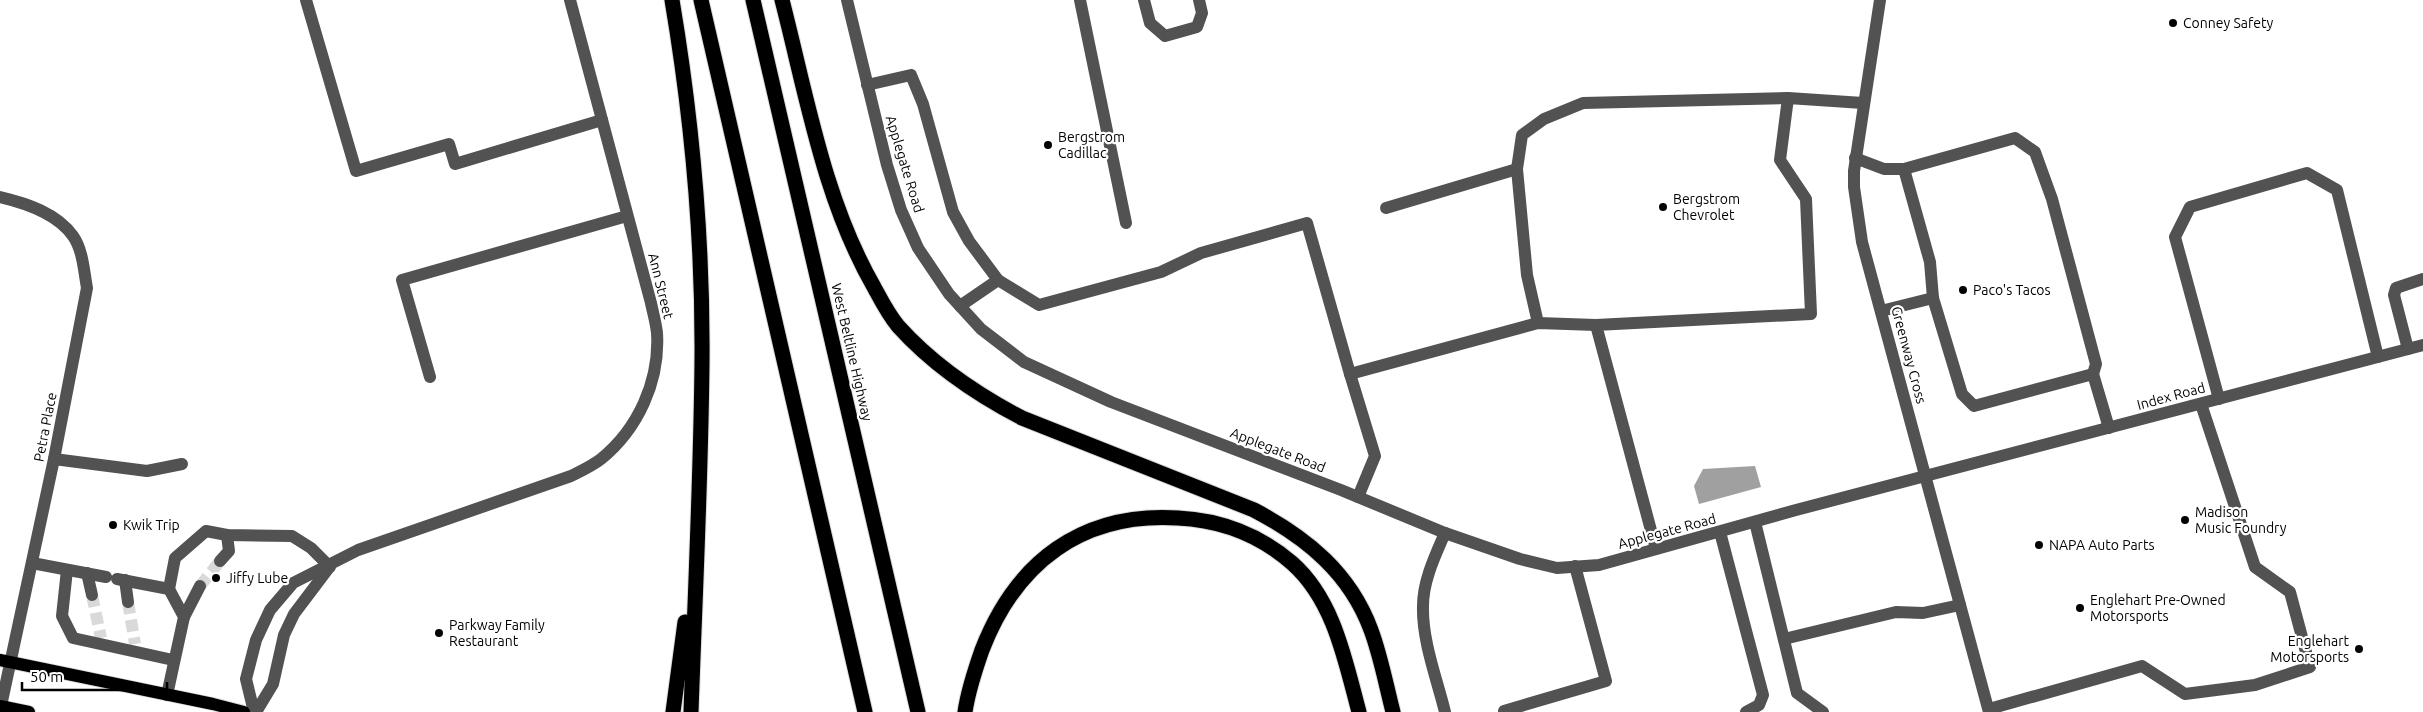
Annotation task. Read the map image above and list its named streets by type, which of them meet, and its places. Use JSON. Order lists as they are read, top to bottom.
{
  "streets": {
    "highway": ["West Beltline Highway"],
    "street": [
      "Applegate Road",
      "Ann Street",
      "Greenway Cross",
      "Index Road",
      "Petra Place"
    ]
  },
  "crossings": [
    ["Applegate Road", "Greenway Cross"],
    ["Applegate Road", "Index Road"],
    ["Greenway Cross", "Index Road"]
  ],
  "places": [
    "Conney Safety",
    "Bergstrom Cadillac",
    "Bergstrom Chevrolet",
    "Paco's Tacos",
    "Madison Music Foundry",
    "Kwik Trip",
    "NAPA Auto Parts",
    "Jiffy Lube",
    "Englehart Pre-Owned Motorsports",
    "Parkway Family Restaurant",
    "Englehart Motorsports"
  ],
  "scale_bar": "50 m"
}
